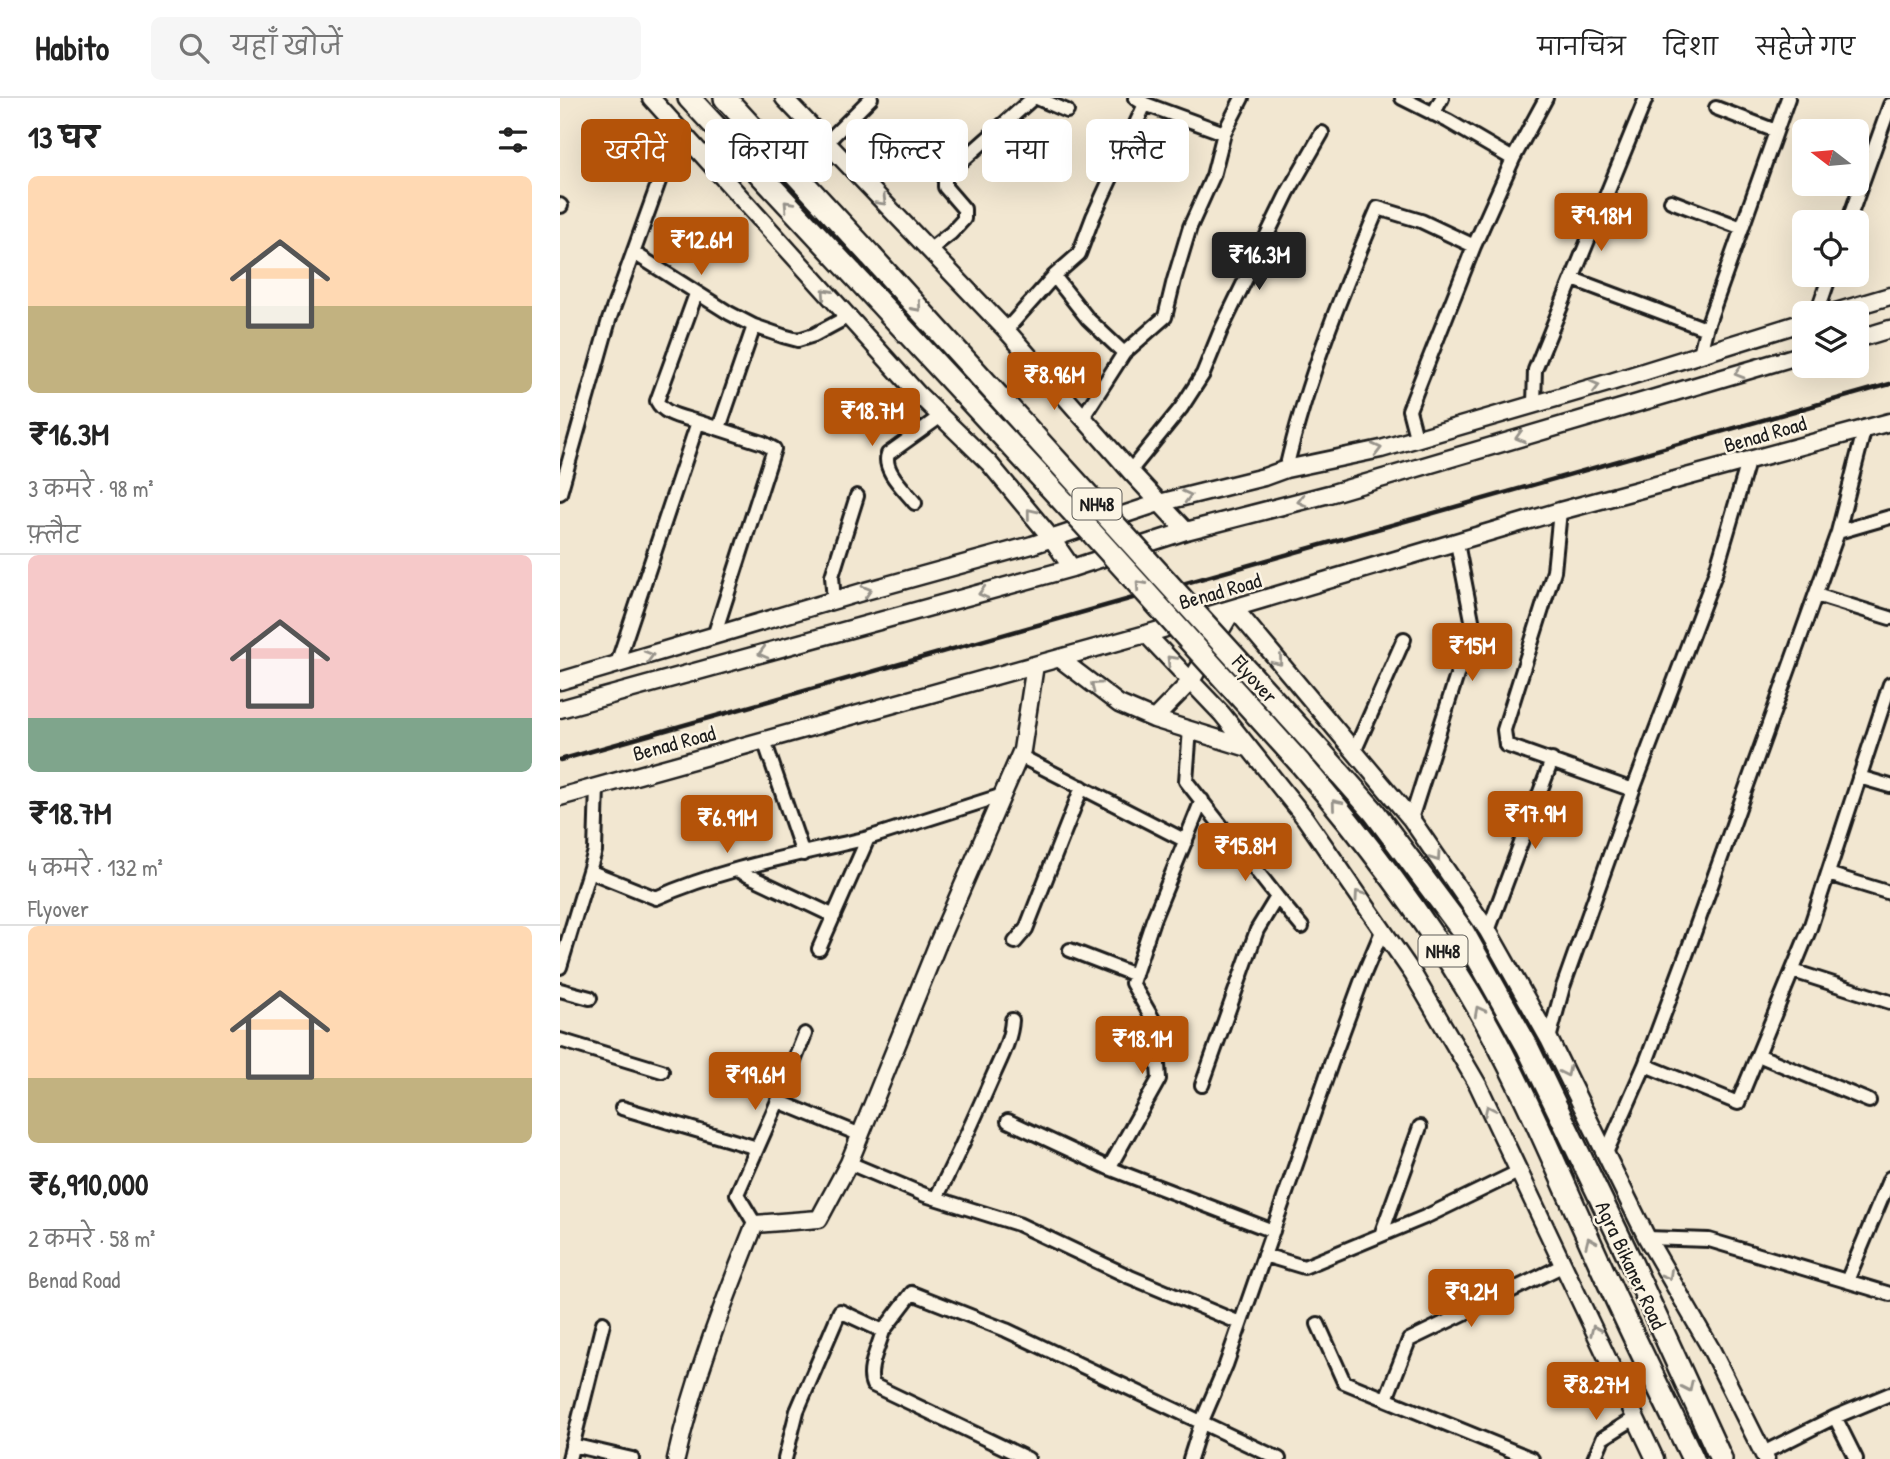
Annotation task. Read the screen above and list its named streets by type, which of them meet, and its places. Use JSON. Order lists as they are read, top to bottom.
{
  "streets": {
    "highway": ["NH48", "Flyover", "Agra Bikaner Road"],
    "main road": ["Benad Road"]
  },
  "crossings": [
    ["Flyover", "Agra Bikaner Road"]
  ],
  "one_way": ["Agra Bikaner Road"],
  "north": "left",
  "page": {
    "header": "Habito",
    "search": "यहाँ खोजें",
    "nav": ["मानचित्र", "दिशा", "सहेजे गए"],
    "heading": "13 घर",
    "chip": [
      "खरीदें",
      "किराया",
      "फ़िल्टर",
      "नया",
      "फ़्लैट"
    ],
    "list": [
      {
        "name": "₹16.3M",
        "note": "3 कमरे · 98 m² · फ़्लैट"
      },
      {
        "name": "₹18.7M",
        "note": "4 कमरे · 132 m² · Flyover"
      },
      {
        "name": "₹6,910,000",
        "note": "2 कमरे · 58 m² · Benad Road"
      }
    ],
    "price": [
      "₹9.18M",
      "₹12.6M",
      "₹16.3M",
      "₹8.96M",
      "₹18.7M",
      "₹15M",
      "₹17.9M",
      "₹6.91M",
      "₹15.8M",
      "₹18.1M",
      "₹19.6M",
      "₹9.2M",
      "₹8.27M"
    ]
  }
}
